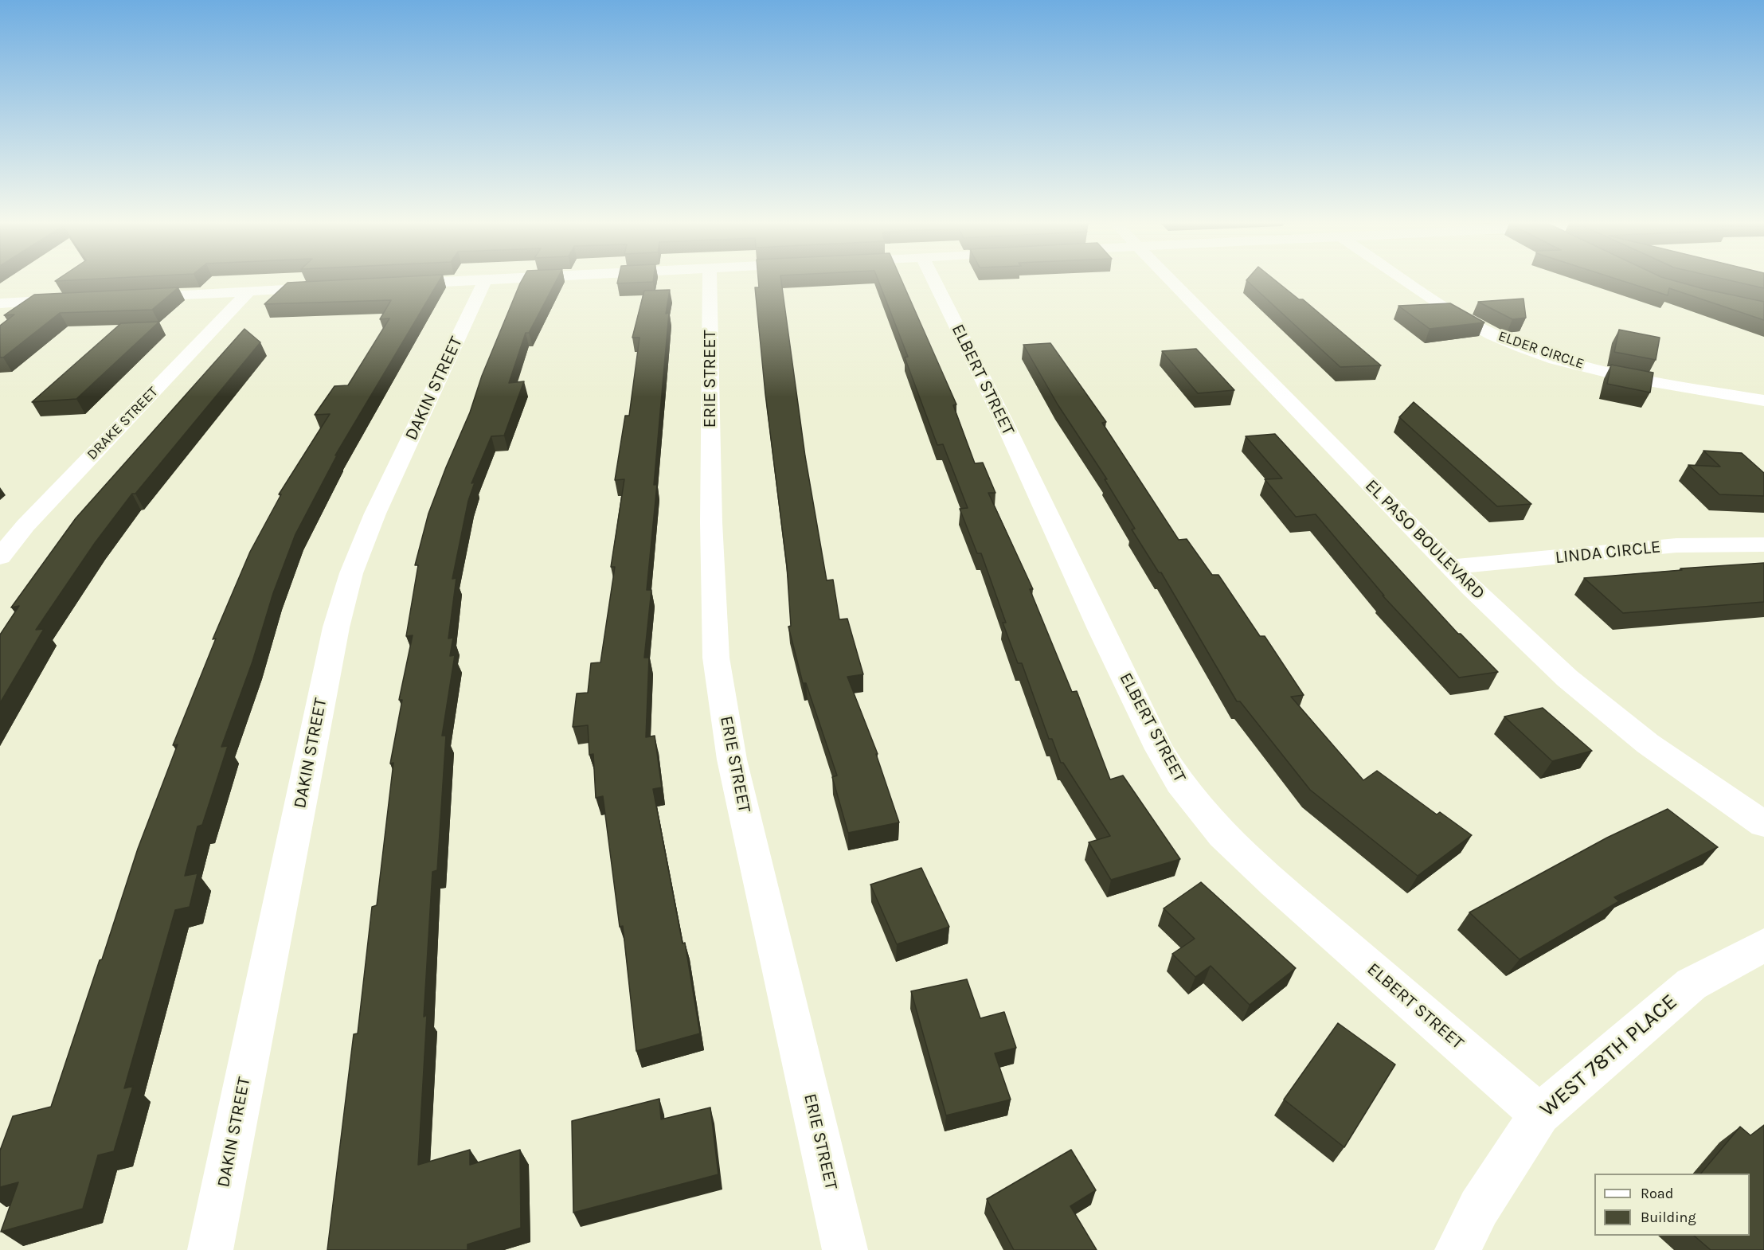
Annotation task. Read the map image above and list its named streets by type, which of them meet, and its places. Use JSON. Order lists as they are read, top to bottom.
{
  "streets": {
    "street": [
      "ELDER CIRCLE",
      "ERIE STREET",
      "ELBERT STREET",
      "DAKIN STREET",
      "DRAKE STREET",
      "EL PASO BOULEVARD",
      "LINDA CIRCLE",
      "WEST 78TH PLACE"
    ]
  },
  "crossings": [
    ["ELBERT STREET", "WEST 78TH PLACE"],
    ["EL PASO BOULEVARD", "LINDA CIRCLE"]
  ],
  "legend": ["Road", "Building"]
}
